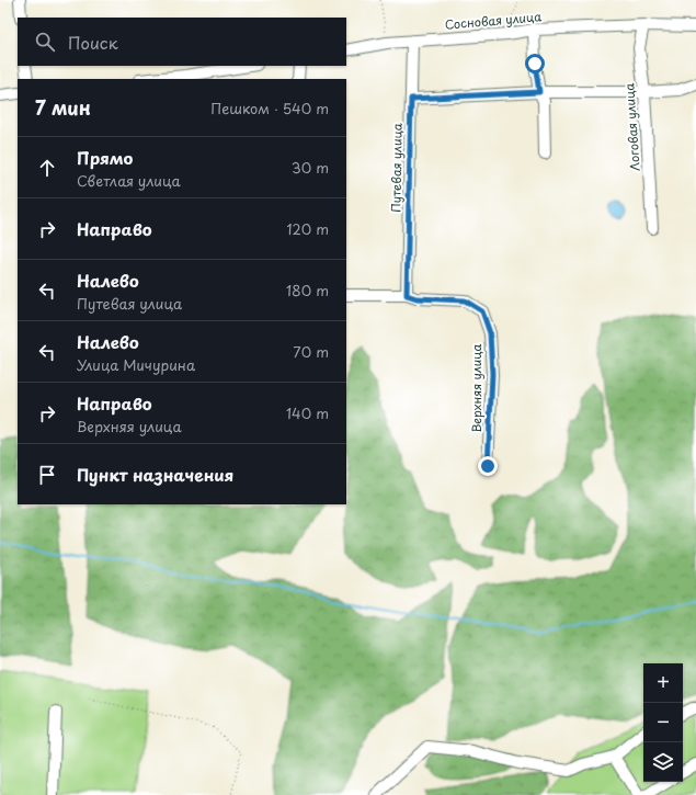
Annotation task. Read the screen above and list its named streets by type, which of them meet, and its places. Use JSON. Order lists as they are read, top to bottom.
{
  "streets": {
    "street": [
      "Сосновая улица",
      "Логовая улица",
      "Путевая улица",
      "Верхняя улица"
    ]
  },
  "crossings": [
    ["Сосновая улица", "Логовая улица"],
    ["Сосновая улица", "Путевая улица"],
    ["Путевая улица", "Верхняя улица"]
  ],
  "page": {
    "search": "Поиск",
    "heading": ["7 мин", "Пешком · 540 m"],
    "list": [
      ["Прямо", "Светлая улица", "30 m"],
      ["Направо", "120 m"],
      ["Налево", "Путевая улица", "180 m"],
      ["Налево", "Улица Мичурина", "70 m"],
      ["Направо", "Верхняя улица", "140 m"],
      "Пункт назначения"
    ],
    "map_buttons": ["+", "−"]
  }
}
